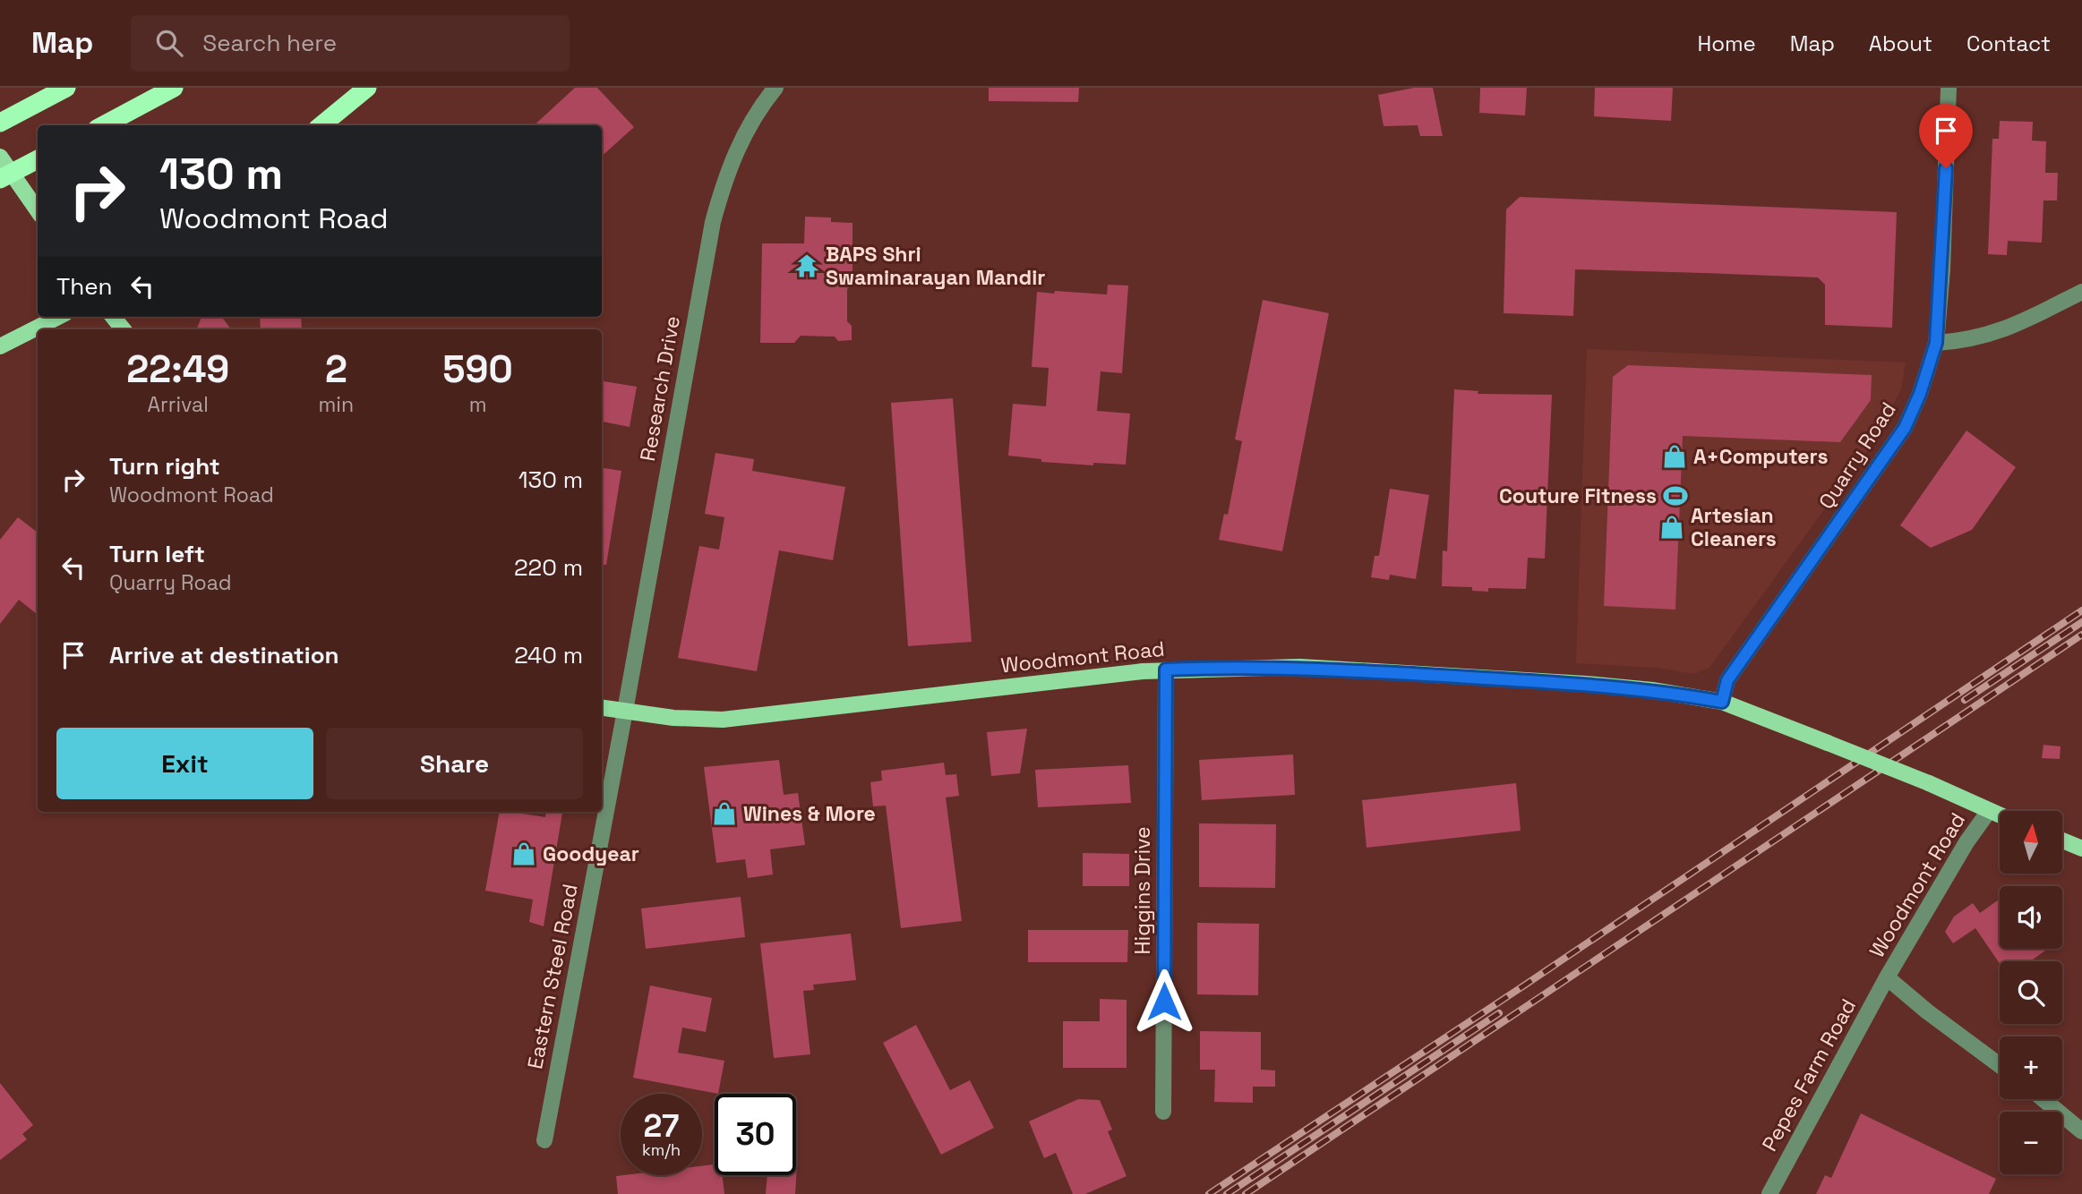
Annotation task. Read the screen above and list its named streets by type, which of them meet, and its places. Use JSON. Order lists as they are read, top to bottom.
{
  "streets": {
    "main road": ["Woodmont Road"],
    "street": [
      "Research Drive",
      "Quarry Road",
      "Higgins Drive",
      "Eastern Steel Road",
      "Pepes Farm Road"
    ]
  },
  "crossings": [
    ["Research Drive", "Woodmont Road"],
    ["Research Drive", "Eastern Steel Road"],
    ["Quarry Road", "Woodmont Road"],
    ["Woodmont Road", "Higgins Drive"],
    ["Woodmont Road", "Eastern Steel Road"],
    ["Woodmont Road", "Pepes Farm Road"]
  ],
  "places": {
    "temple": ["BAPS Shri Swaminarayan Mandir"],
    "shop": [
      "A+Computers",
      "Artesian Cleaners",
      "Wines & More",
      "Goodyear"
    ],
    "sports": ["Couture Fitness"]
  },
  "north": "top",
  "page": {
    "header": "Map",
    "search": "Search here",
    "nav": [
      "Home",
      "Map",
      "About",
      "Contact"
    ],
    "turn": ["130 m", "Woodmont Road"],
    "then": "Then",
    "eta": [
      "22:49",
      "Arrival",
      "2",
      "min",
      "590",
      "m"
    ],
    "list": [
      {
        "name": "Turn right",
        "note": "Woodmont Road",
        "value": "130 m"
      },
      {
        "name": "Turn left",
        "note": "Quarry Road",
        "value": "220 m"
      },
      {
        "name": "Arrive at destination",
        "value": "240 m"
      }
    ],
    "buttons": ["Exit", "Share"],
    "map_buttons": ["+", "−"],
    "speed": "27 km/h",
    "limit": "30"
  }
}
